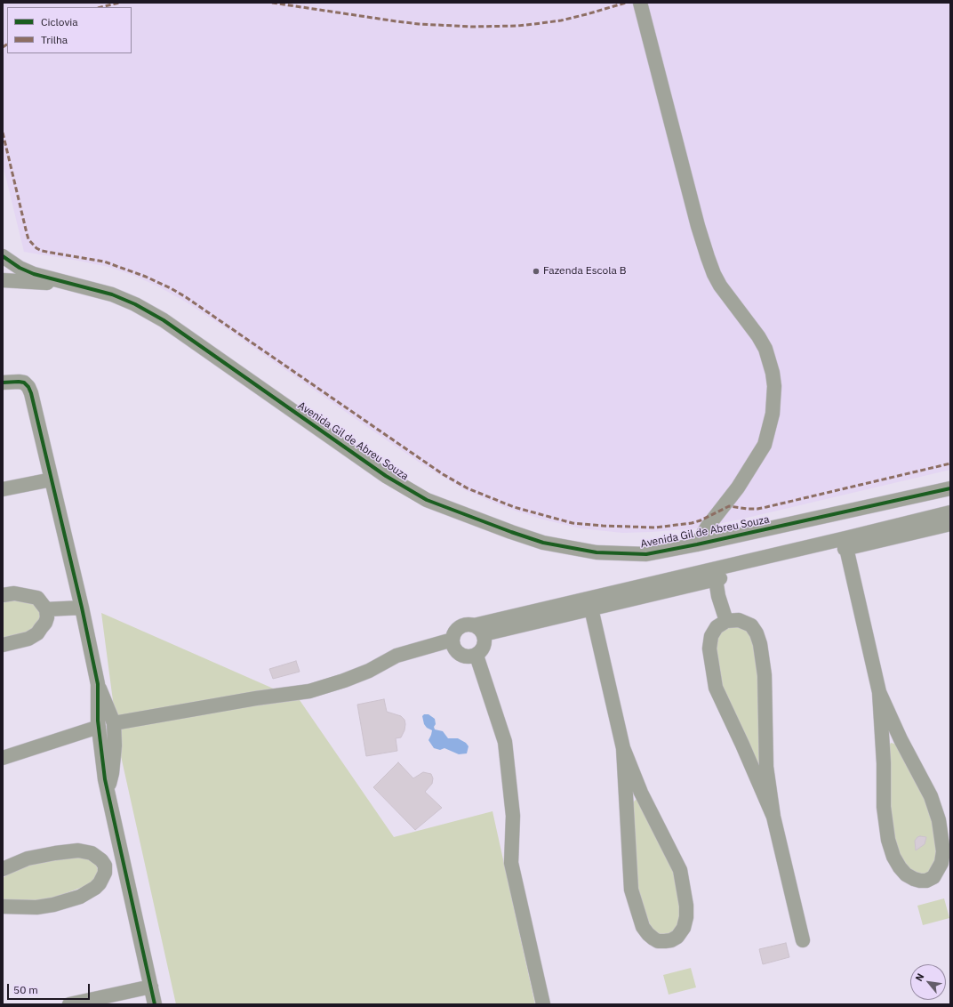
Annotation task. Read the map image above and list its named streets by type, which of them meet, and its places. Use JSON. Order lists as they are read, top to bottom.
{
  "streets": {
    "street": ["Avenida Gil de Abreu Souza"]
  },
  "places": ["Fazenda Escola B"],
  "legend": ["Ciclovia", "Trilha"],
  "scale_bar": "50 m",
  "north": "top left"
}
